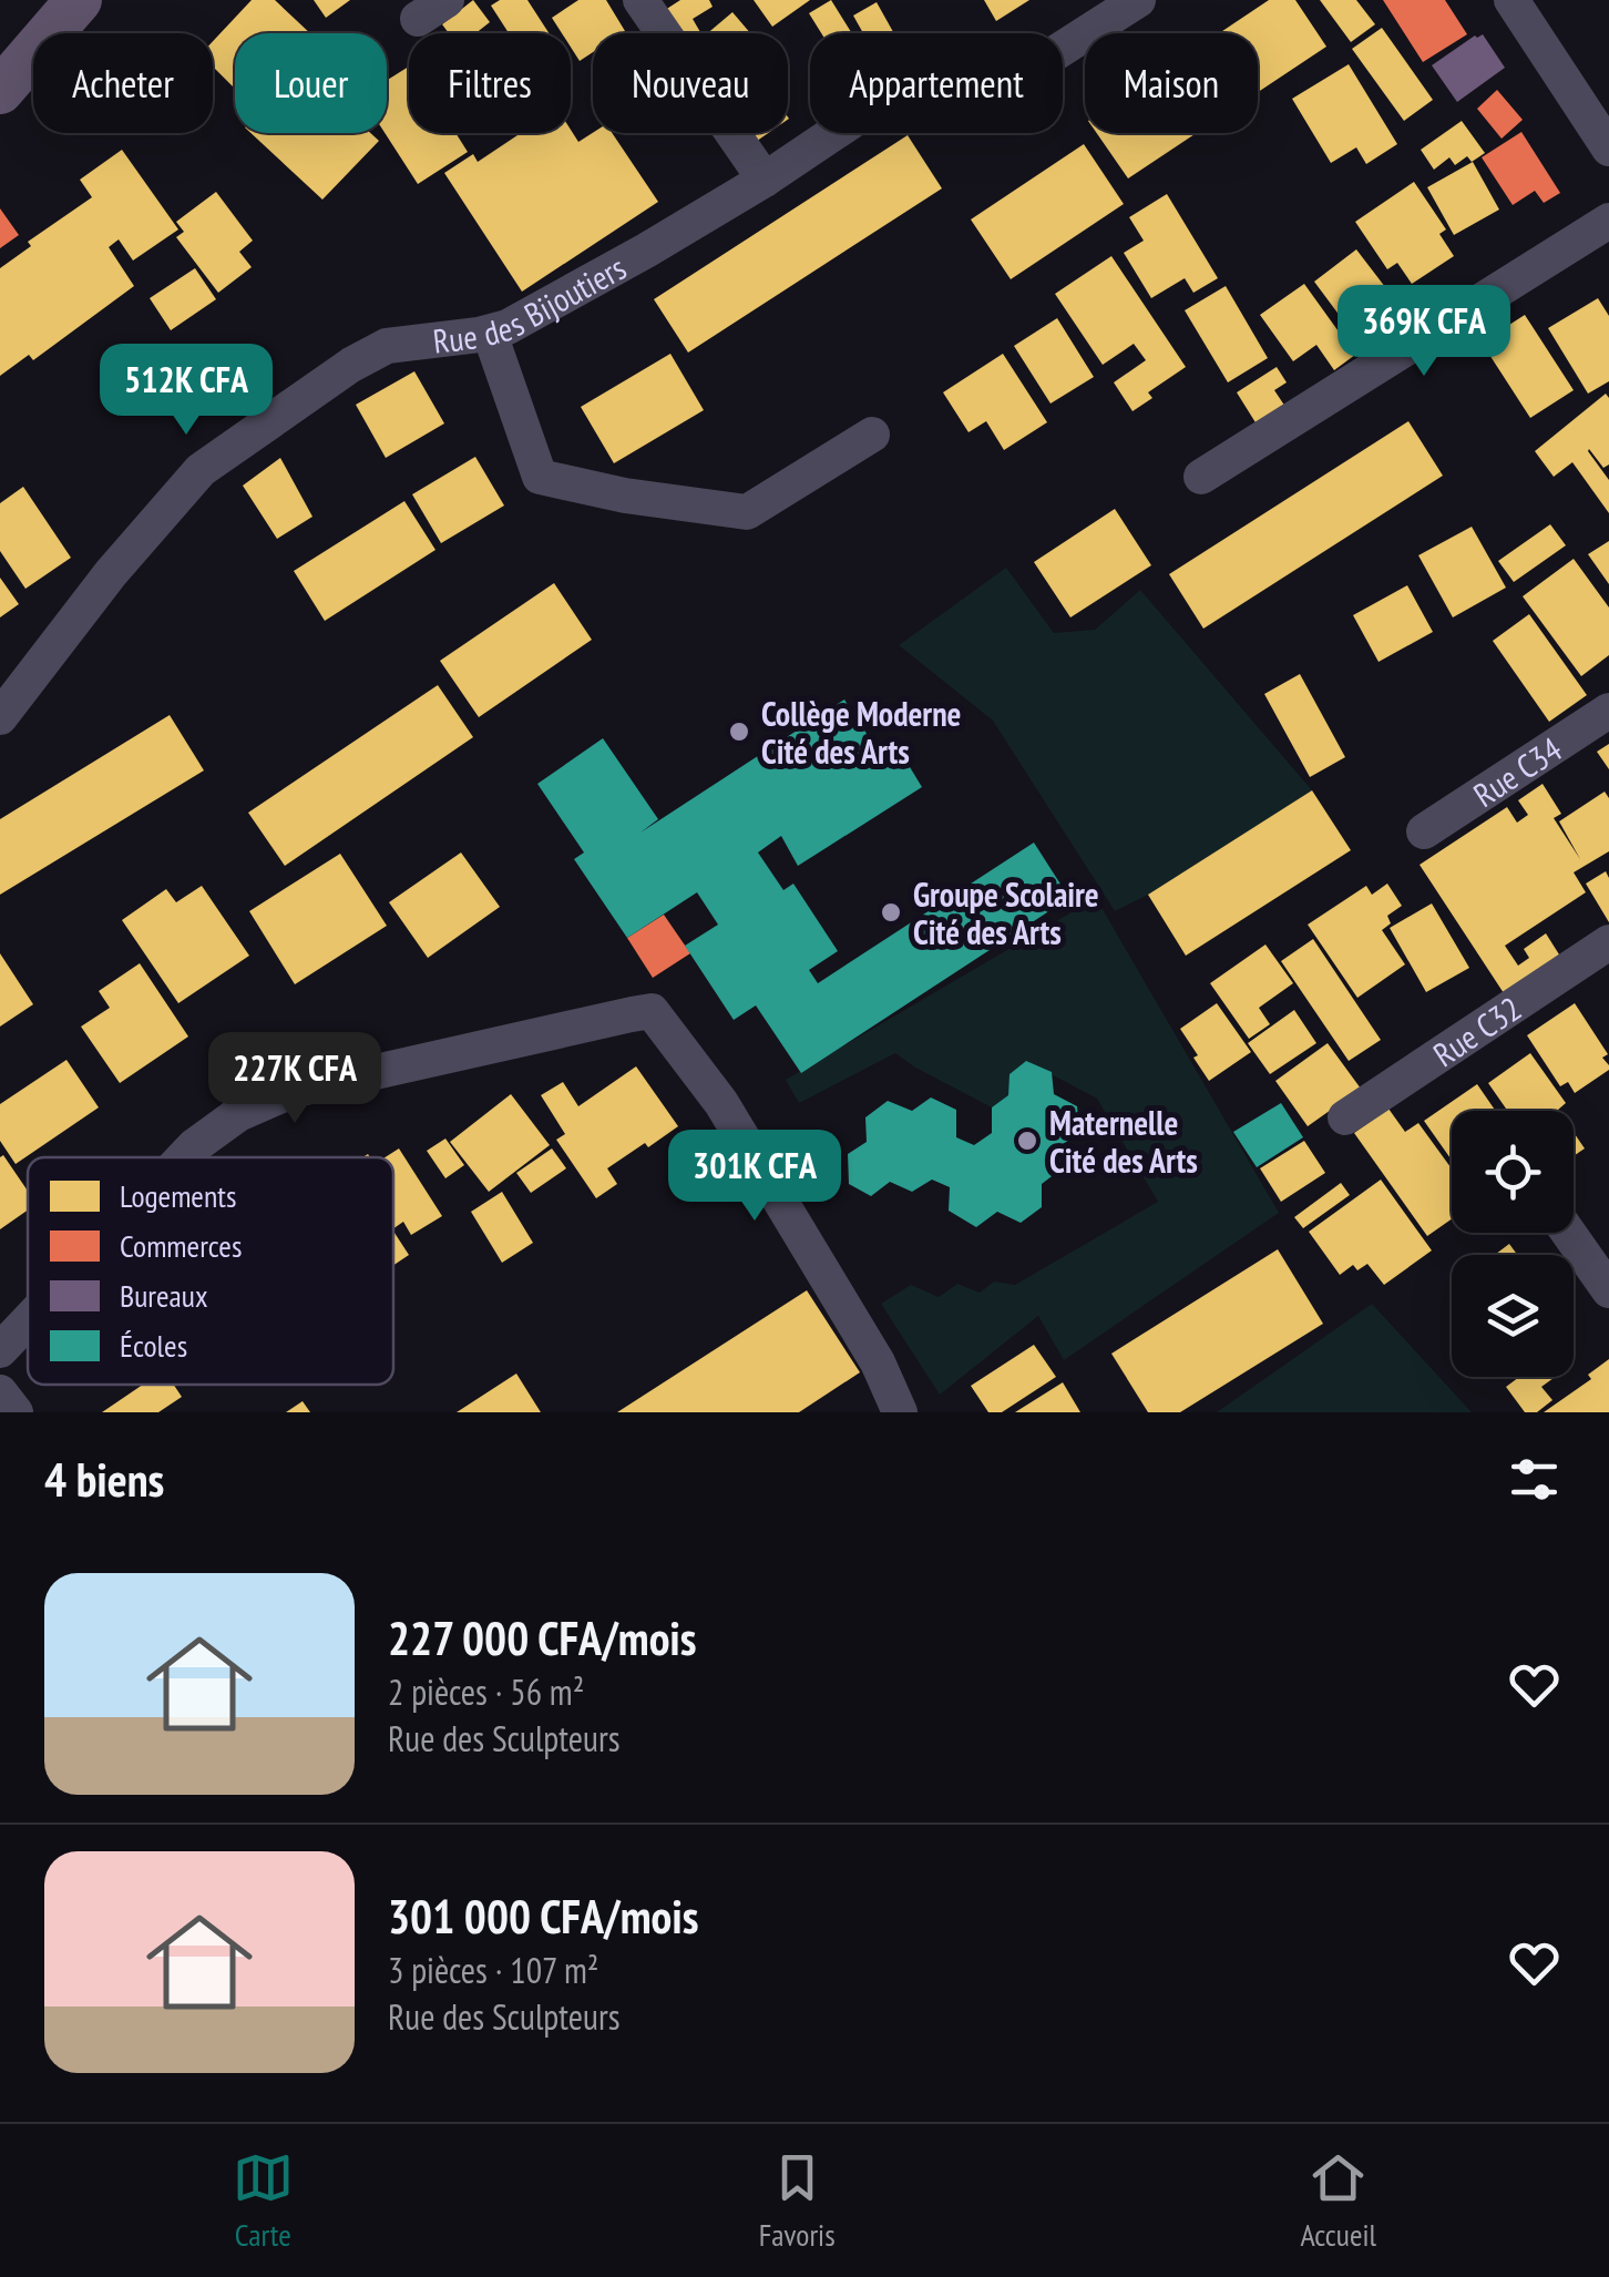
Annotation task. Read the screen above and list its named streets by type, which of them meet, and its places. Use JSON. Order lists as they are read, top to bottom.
{
  "streets": {
    "street": ["Rue des Bijoutiers", "Rue C34", "Rue C32"]
  },
  "places": ["Collège Moderne Cité des Arts", "Groupe Scolaire Cité des Arts", "Maternelle Cité des Arts"],
  "legend": [
    "Logements",
    "Commerces",
    "Bureaux",
    "Écoles"
  ],
  "page": {
    "chip": [
      "Acheter",
      "Louer",
      "Filtres",
      "Nouveau",
      "Appartement",
      "Maison"
    ],
    "price": [
      "369K CFA",
      "512K CFA",
      "227K CFA",
      "301K CFA"
    ],
    "heading": "4 biens",
    "list": [
      {
        "name": "227 000 CFA/mois",
        "note": "2 pièces · 56 m² · Rue des Sculpteurs"
      },
      {
        "name": "301 000 CFA/mois",
        "note": "3 pièces · 107 m² · Rue des Sculpteurs"
      }
    ],
    "tabs": ["Carte", "Favoris", "Accueil"]
  }
}
